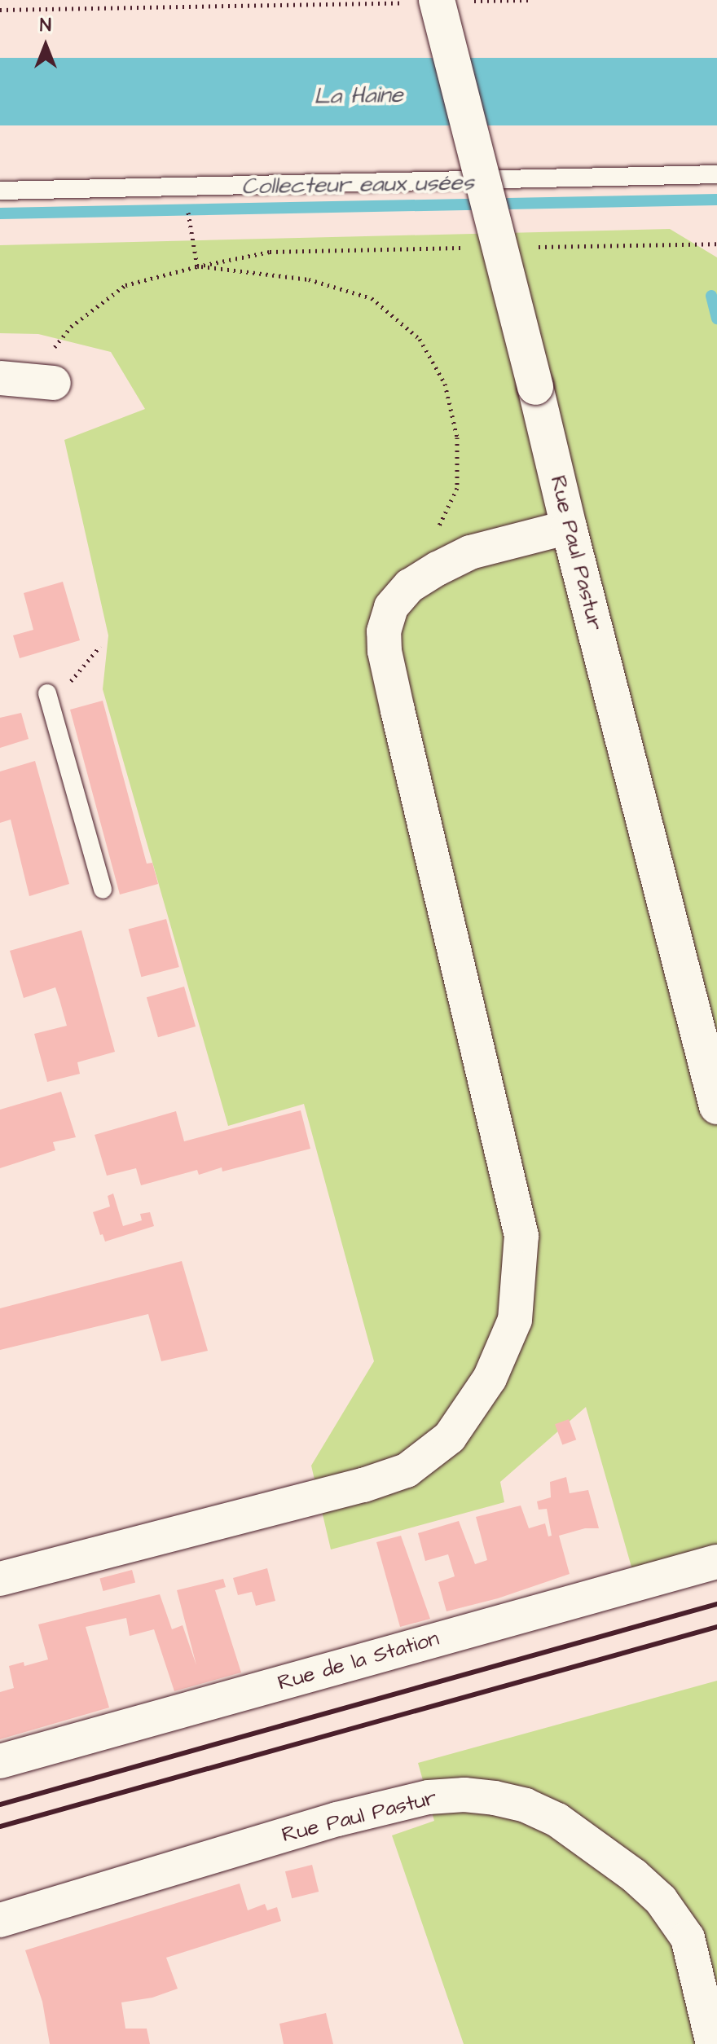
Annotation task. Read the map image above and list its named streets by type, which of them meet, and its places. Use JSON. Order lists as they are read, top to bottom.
{
  "streets": {
    "main road": ["Rue Paul Pastur"],
    "street": ["Rue de la Station"]
  },
  "water": ["La Haine", "Collecteur eaux usées"],
  "north": "top"
}
